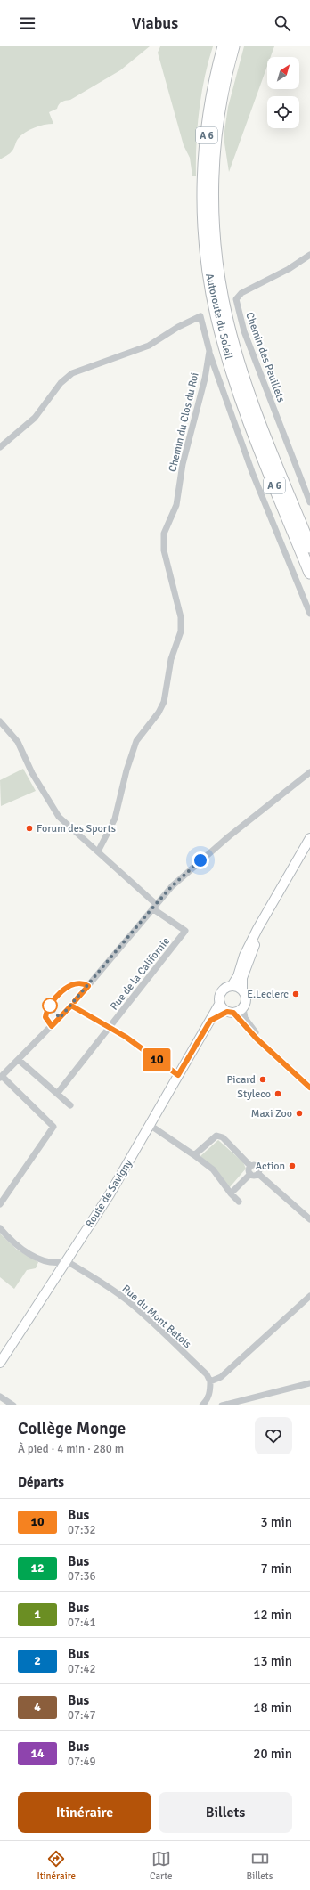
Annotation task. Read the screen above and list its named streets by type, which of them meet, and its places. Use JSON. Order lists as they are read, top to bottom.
{
  "streets": {
    "highway": ["A 6", "Autoroute du Soleil"],
    "main road": ["Route de Savigny"],
    "street": [
      "Chemin des Peuillets",
      "Chemin du Clos du Roi",
      "Rue de la Californie",
      "Rue du Mont Batois"
    ]
  },
  "crossings": [
    ["Route de Savigny", "Rue du Mont Batois"]
  ],
  "places": [
    "Forum des Sports",
    "E.Leclerc",
    "Picard",
    "Styleco",
    "Maxi Zoo",
    "Action"
  ],
  "lines": ["bus line 10"],
  "north": "top right",
  "page": {
    "header": "Viabus",
    "on_map": "10",
    "heading": [
      ["Collège Monge", "À pied · 4 min · 280 m"],
      "Départs"
    ],
    "list": [
      {
        "mark": "10",
        "name": "Bus",
        "note": "07:32",
        "value": "3 min"
      },
      {
        "mark": "12",
        "name": "Bus",
        "note": "07:36",
        "value": "7 min"
      },
      {
        "mark": "1",
        "name": "Bus",
        "note": "07:41",
        "value": "12 min"
      },
      {
        "mark": "2",
        "name": "Bus",
        "note": "07:42",
        "value": "13 min"
      },
      {
        "mark": "4",
        "name": "Bus",
        "note": "07:47",
        "value": "18 min"
      },
      {
        "mark": "14",
        "name": "Bus",
        "note": "07:49",
        "value": "20 min"
      }
    ],
    "buttons": ["Itinéraire", "Billets"],
    "tabs": ["Itinéraire", "Carte", "Billets"]
  }
}
